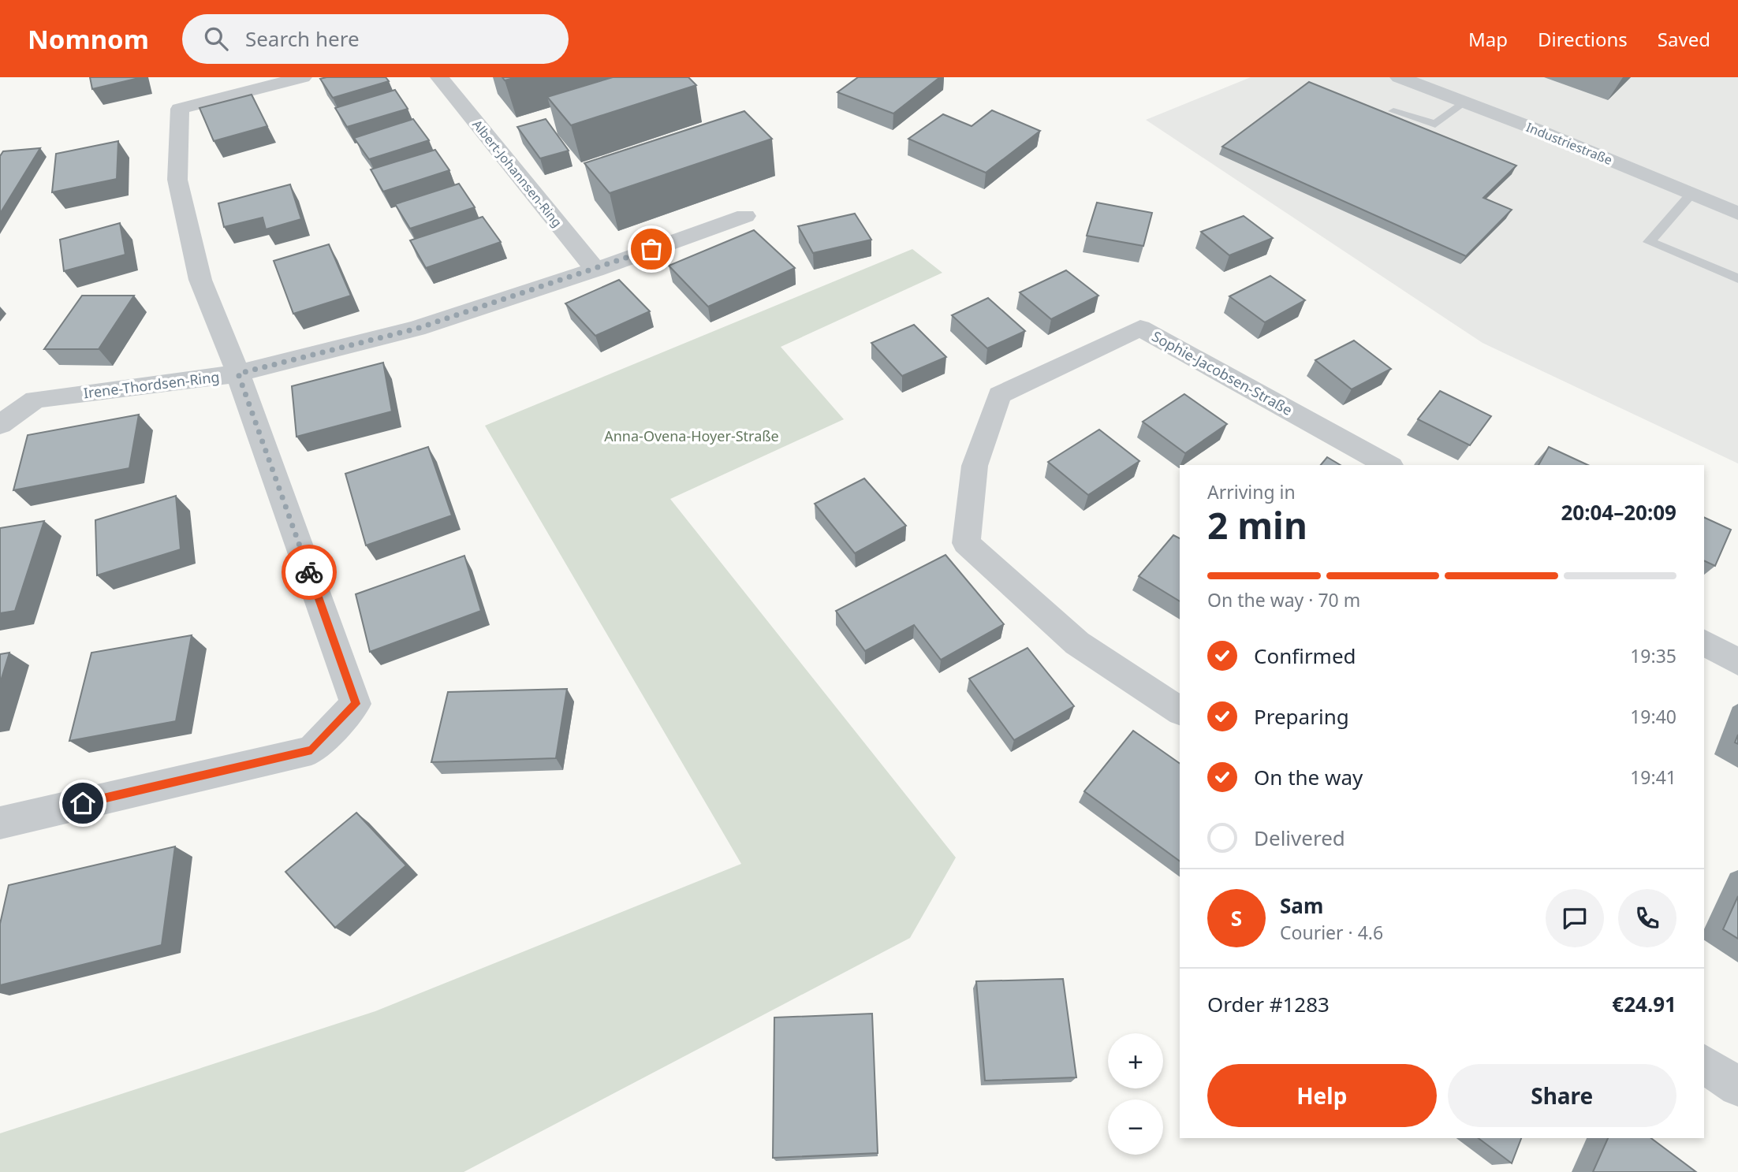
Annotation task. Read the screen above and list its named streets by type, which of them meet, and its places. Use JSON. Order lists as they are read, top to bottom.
{
  "streets": {
    "street": [
      "Industriestraße",
      "Albert-Johannsen-Ring",
      "Sophie-Jacobsen-Straße",
      "Irene-Thordsen-Ring"
    ]
  },
  "parks": ["Anna-Ovena-Hoyer-Straße"],
  "page": {
    "header": "Nomnom",
    "search": "Search here",
    "nav": ["Map", "Directions", "Saved"],
    "heading": ["2 min", "Arriving in", "20:04–20:09"],
    "panel": [
      "Sam",
      "Courier · 4.6",
      "Order #1283",
      "€24.91"
    ],
    "bar": "On the way · 70 m",
    "list": [
      ["Confirmed", "19:35"],
      ["Preparing", "19:40"],
      ["On the way", "19:41"],
      "Delivered"
    ],
    "round": "S",
    "map_buttons": ["+", "−"],
    "buttons": ["Help", "Share"]
  }
}
